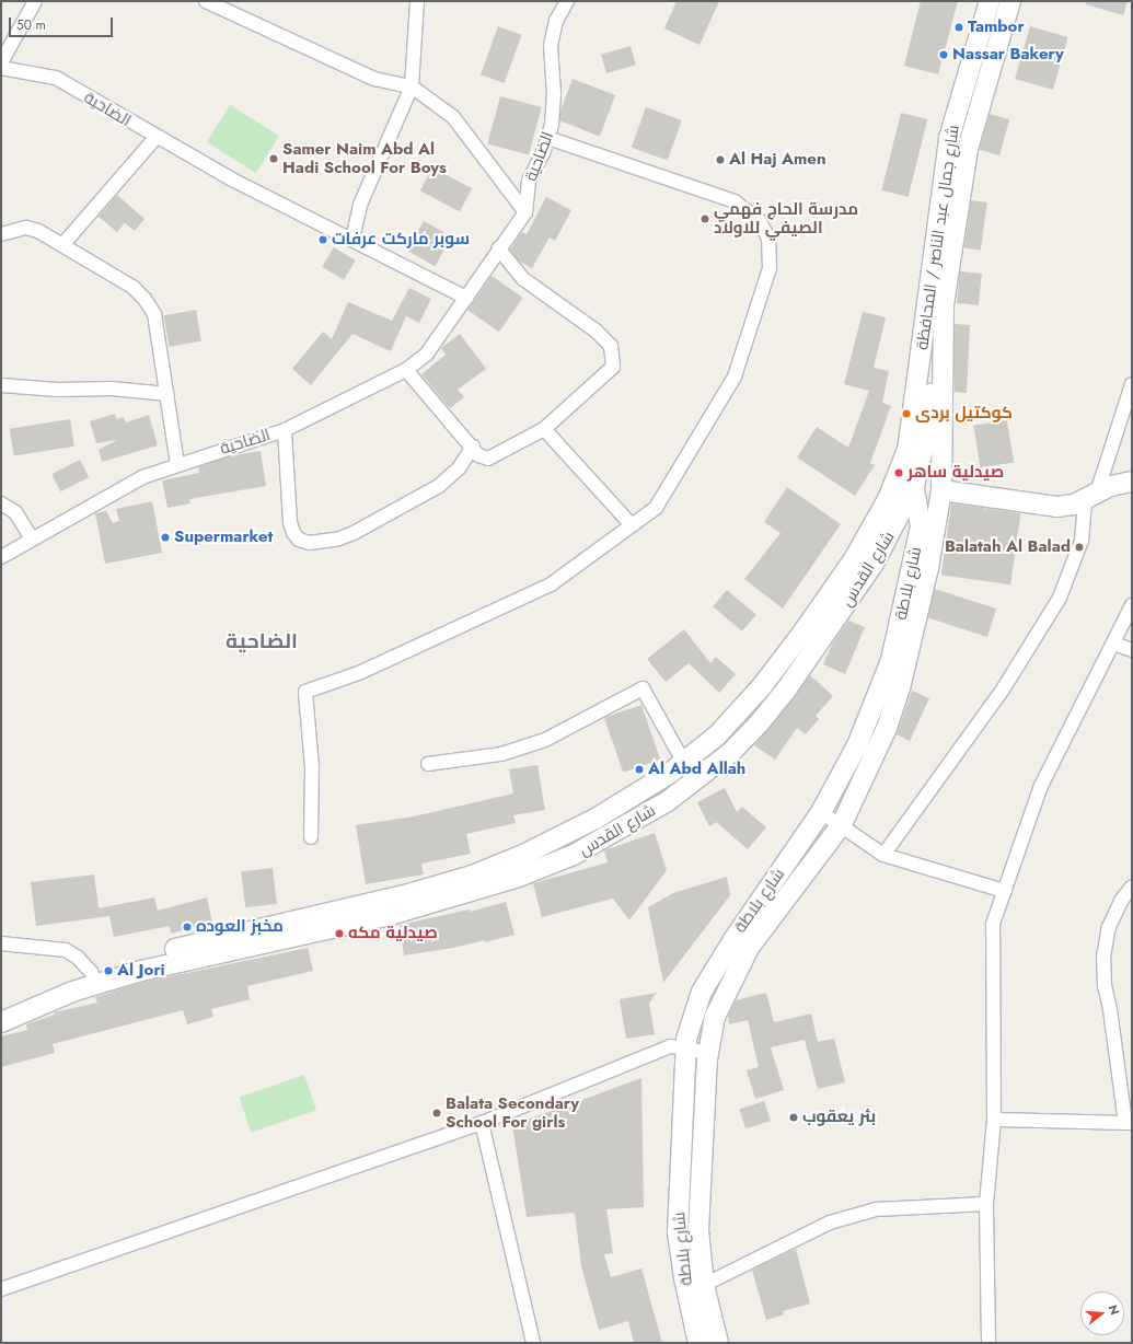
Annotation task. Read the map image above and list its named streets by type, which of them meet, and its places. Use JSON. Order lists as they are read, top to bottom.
{
  "streets": {
    "main road": ["شارع جمال عبد الناصر / المحافظة", "شارع القدس", "شارع بلاطة"],
    "street": ["الضاحية"]
  },
  "crossings": [
    ["شارع جمال عبد الناصر / المحافظة", "شارع القدس"],
    ["شارع جمال عبد الناصر / المحافظة", "شارع بلاطة"],
    ["شارع القدس", "شارع بلاطة"]
  ],
  "districts": ["الضاحية"],
  "places": [
    "Tambor",
    "Nassar Bakery",
    "Samer Naim Abd Al Hadi School For Boys",
    "Al Haj Amen",
    "مدرسة الحاج فهمي الصيفي للاولاد",
    "سوبر ماركت عرفات",
    "كوكتيل بردى",
    "صيدلية ساهر",
    "Supermarket",
    "Balatah Al Balad",
    "Al Abd Allah",
    "مخبز العوده",
    "صيدلية مكه",
    "Al Jori",
    "Balata Secondary School For girls",
    "بئر يعقوب"
  ],
  "scale_bar": "50 m",
  "north": "right"
}
